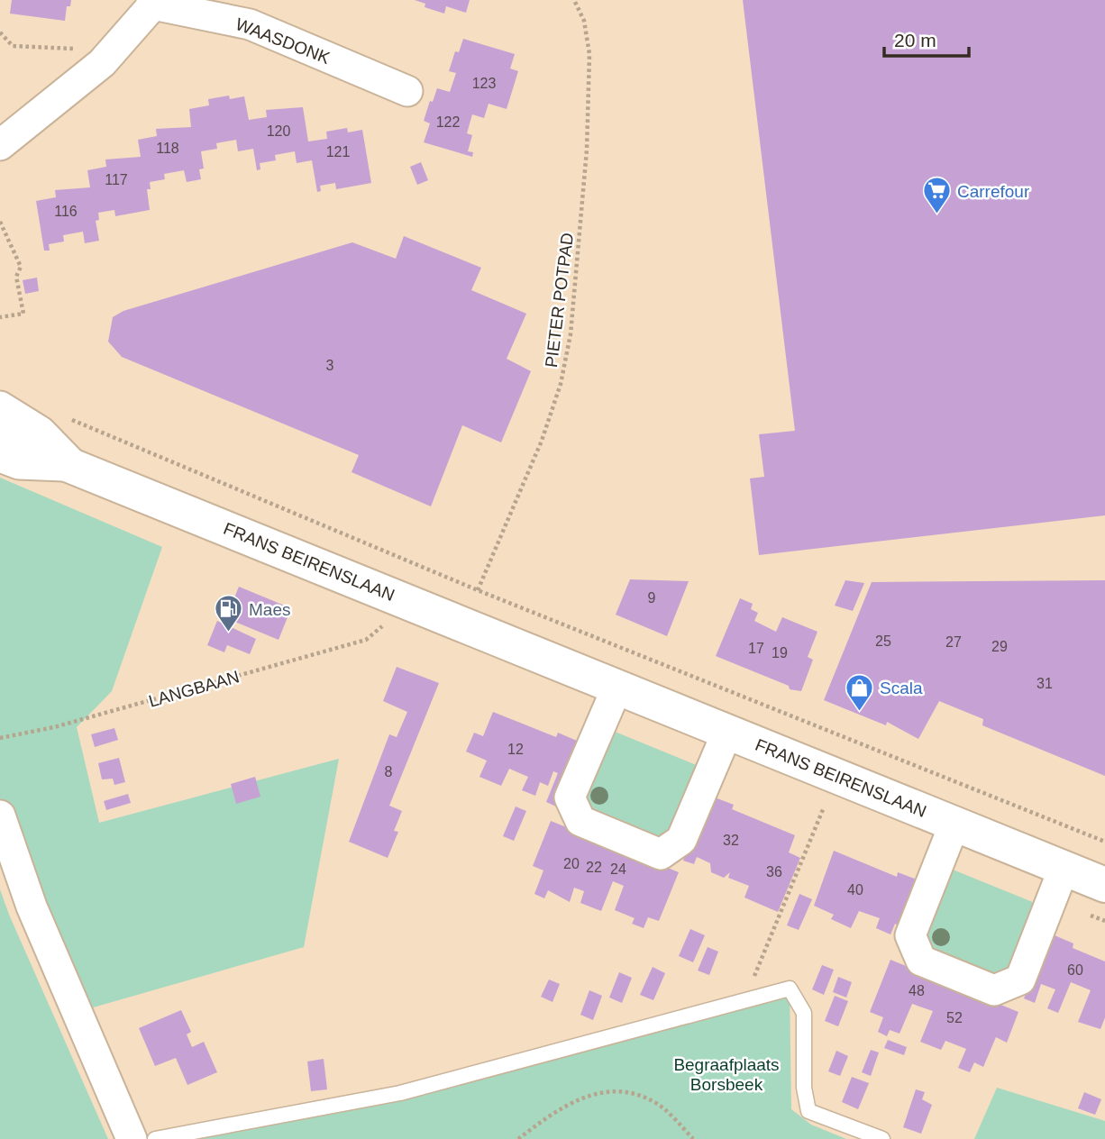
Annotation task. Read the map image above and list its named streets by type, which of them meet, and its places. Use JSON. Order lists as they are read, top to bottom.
{
  "streets": {
    "main road": ["FRANS BEIRENSLAAN"],
    "street": ["WAASDONK"],
    "path": ["PIETER POTPAD", "LANGBAAN"]
  },
  "parks": ["Begraafplaats Borsbeek"],
  "places": {
    "supermarket": ["Carrefour"],
    "fuel station": ["Maes"],
    "shop": ["Scala"]
  },
  "house_numbers": [
    "123",
    "122",
    "120",
    "118",
    "121",
    "117",
    "116",
    "3",
    "9",
    "25",
    "27",
    "29",
    "17",
    "19",
    "31",
    "12",
    "8",
    "32",
    "20",
    "22",
    "24",
    "36",
    "40",
    "60",
    "48",
    "52"
  ],
  "scale_bar": "20 m"
}
